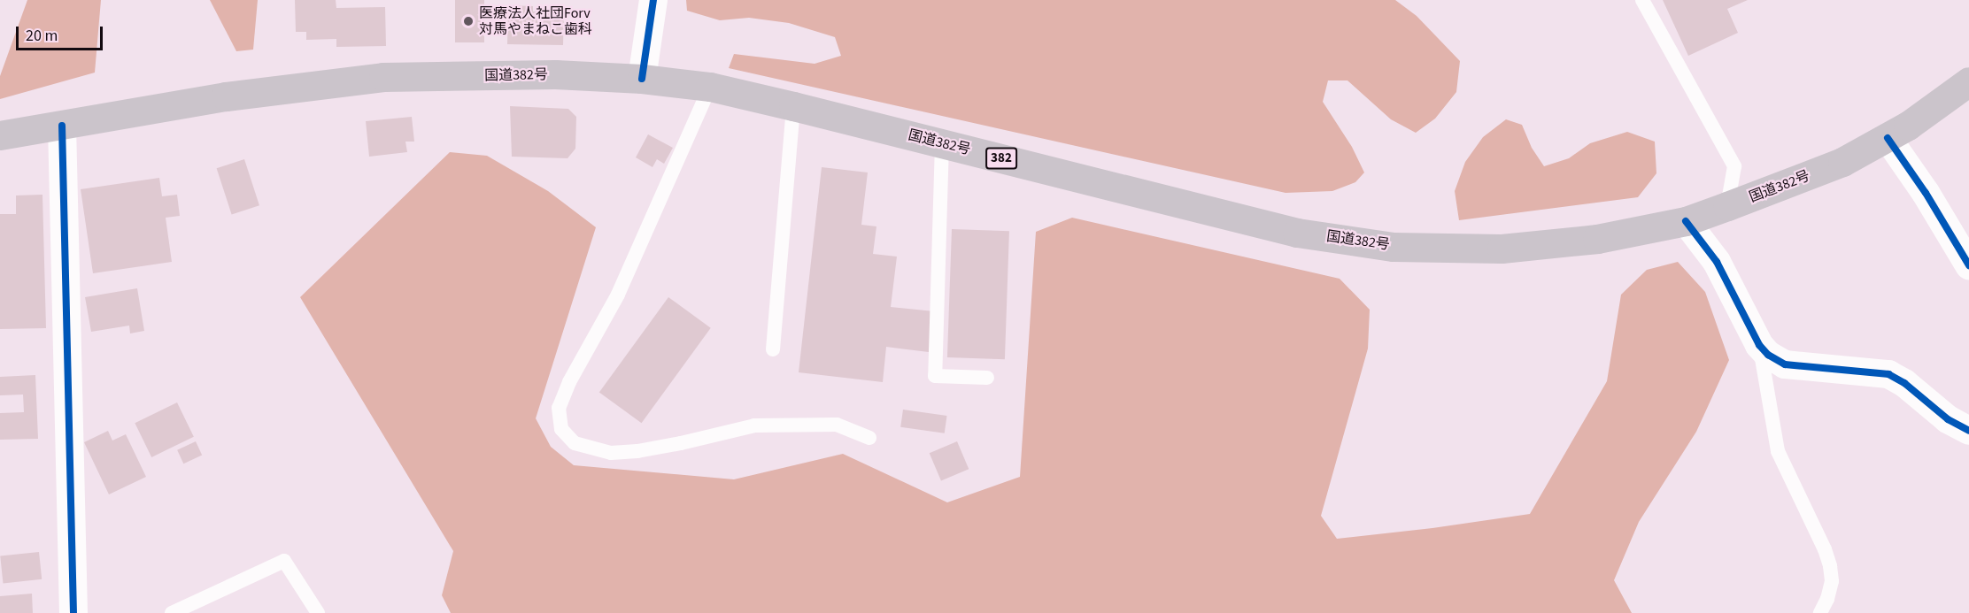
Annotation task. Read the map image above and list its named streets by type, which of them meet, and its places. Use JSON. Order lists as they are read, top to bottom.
{
  "streets": {
    "highway": ["国道382号", "382"]
  },
  "places": ["医療法人社団Forv 対馬やまねこ歯科"],
  "scale_bar": "20 m"
}
